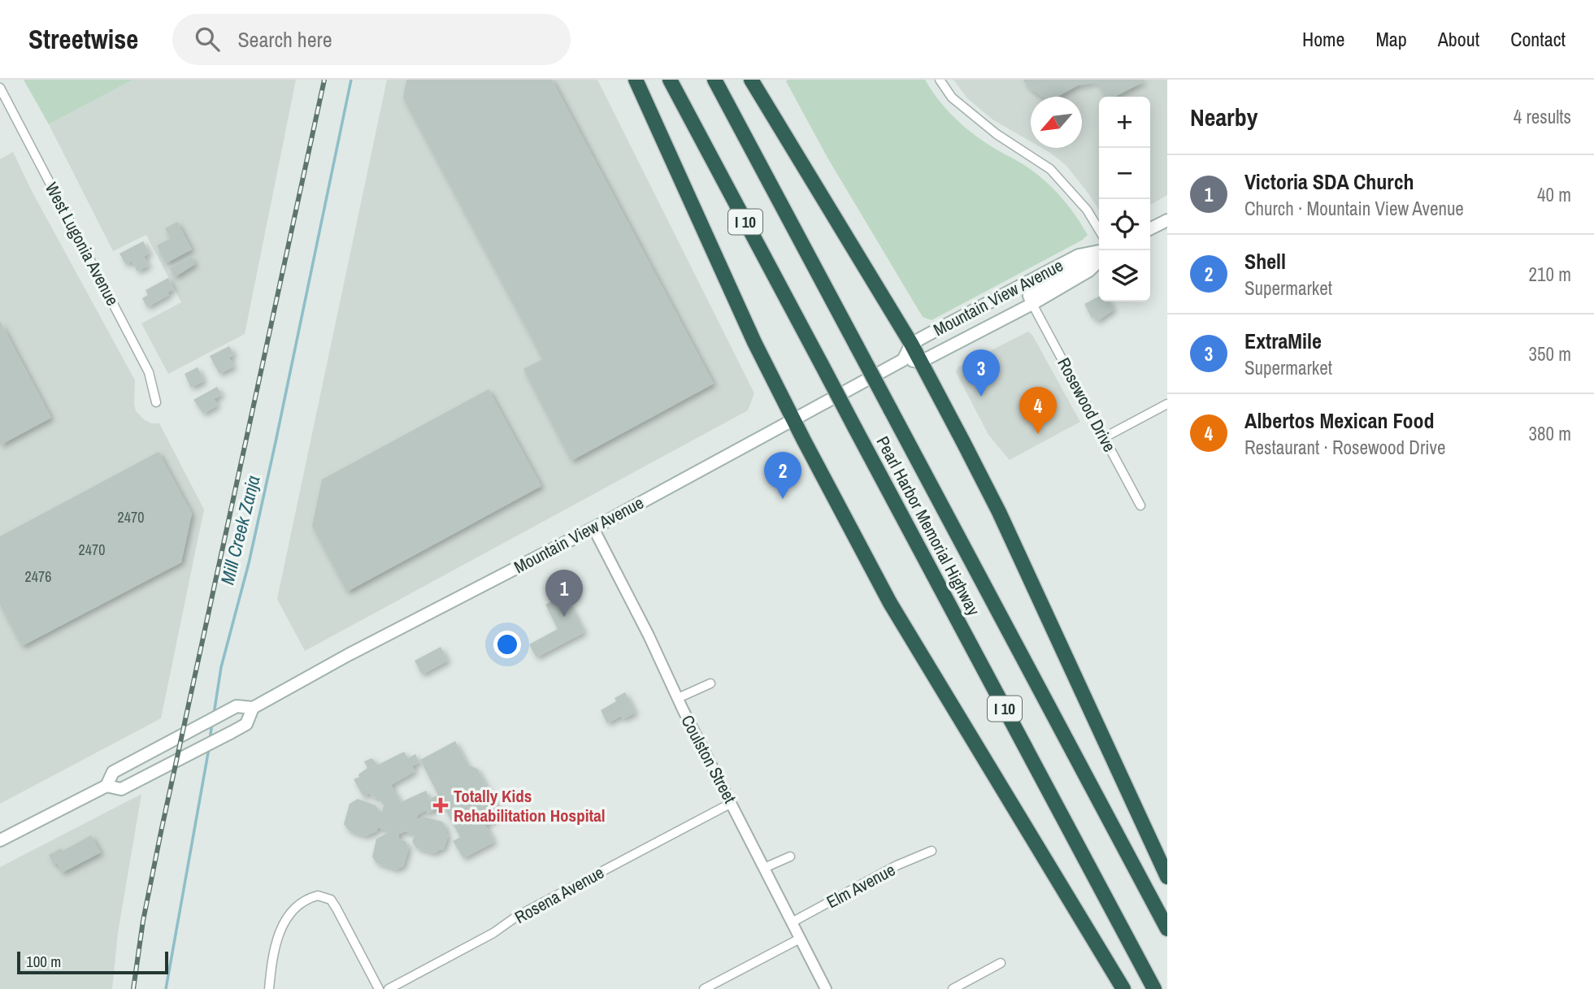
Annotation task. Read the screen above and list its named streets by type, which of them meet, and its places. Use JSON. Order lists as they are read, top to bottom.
{
  "streets": {
    "highway": ["I 10", "Pearl Harbor Memorial Highway"],
    "main road": ["Mountain View Avenue"],
    "street": [
      "West Lugonia Avenue",
      "Rosewood Drive",
      "Coulston Street",
      "Elm Avenue",
      "Rosena Avenue"
    ]
  },
  "crossings": [
    ["Mountain View Avenue", "Rosewood Drive"],
    ["Mountain View Avenue", "Coulston Street"],
    ["Coulston Street", "Elm Avenue"],
    ["Coulston Street", "Rosena Avenue"]
  ],
  "water": ["Mill Creek Zanja"],
  "places": {
    "health": ["Totally Kids Rehabilitation Hospital"]
  },
  "house_numbers": ["2470", "2470", "2476"],
  "scale_bar": "100 m",
  "north": "bottom left",
  "page": {
    "header": "Streetwise",
    "search": "Search here",
    "nav": [
      "Home",
      "Map",
      "About",
      "Contact"
    ],
    "heading": ["Nearby", "4 results"],
    "map_buttons": ["+", "−"],
    "list": [
      {
        "mark": "1",
        "name": "Victoria SDA Church",
        "note": "Church · Mountain View Avenue",
        "value": "40 m"
      },
      {
        "mark": "2",
        "name": "Shell",
        "note": "Supermarket",
        "value": "210 m"
      },
      {
        "mark": "3",
        "name": "ExtraMile",
        "note": "Supermarket",
        "value": "350 m"
      },
      {
        "mark": "4",
        "name": "Albertos Mexican Food",
        "note": "Restaurant · Rosewood Drive",
        "value": "380 m"
      }
    ],
    "pins": [
      "3",
      "4",
      "2",
      "1"
    ],
    "scale": "100 m"
  }
}
